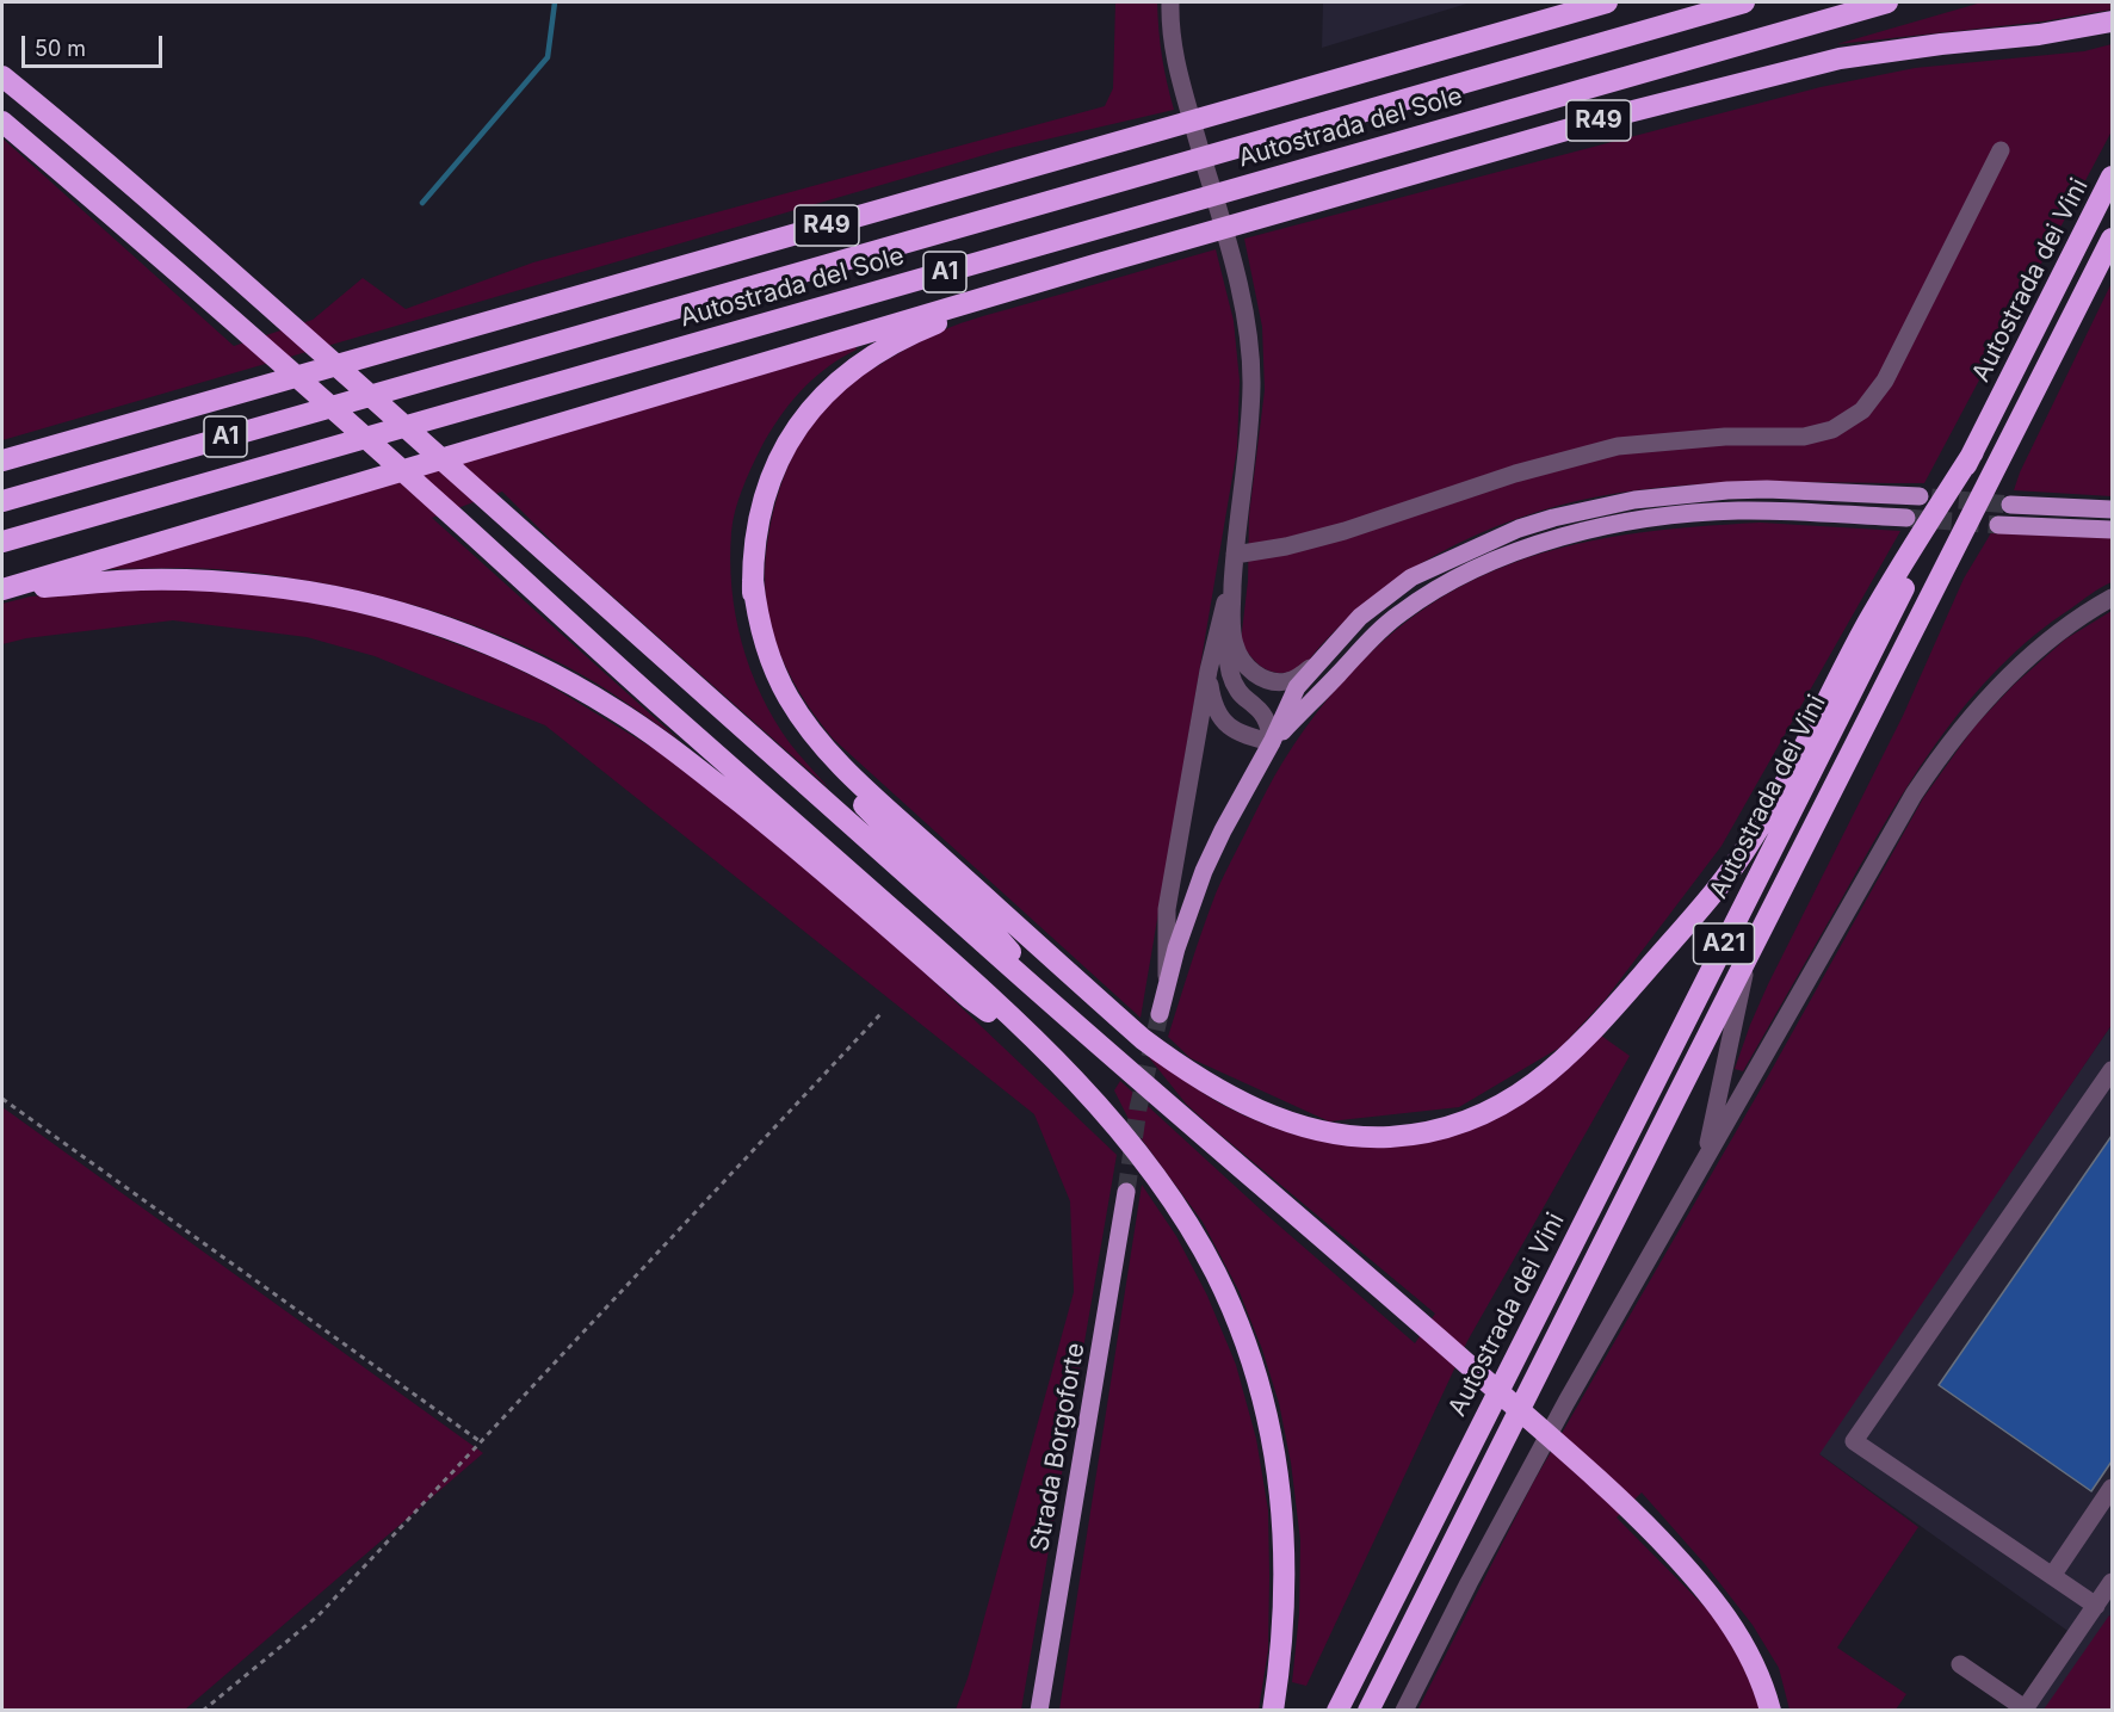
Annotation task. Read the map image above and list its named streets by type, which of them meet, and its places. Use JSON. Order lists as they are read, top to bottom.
{
  "streets": {
    "highway": [
      "R49",
      "Autostrada del Sole",
      "A1",
      "Autostrada dei Vini",
      "A21"
    ],
    "main road": ["Strada Borgoforte"]
  },
  "scale_bar": "50 m"
}
